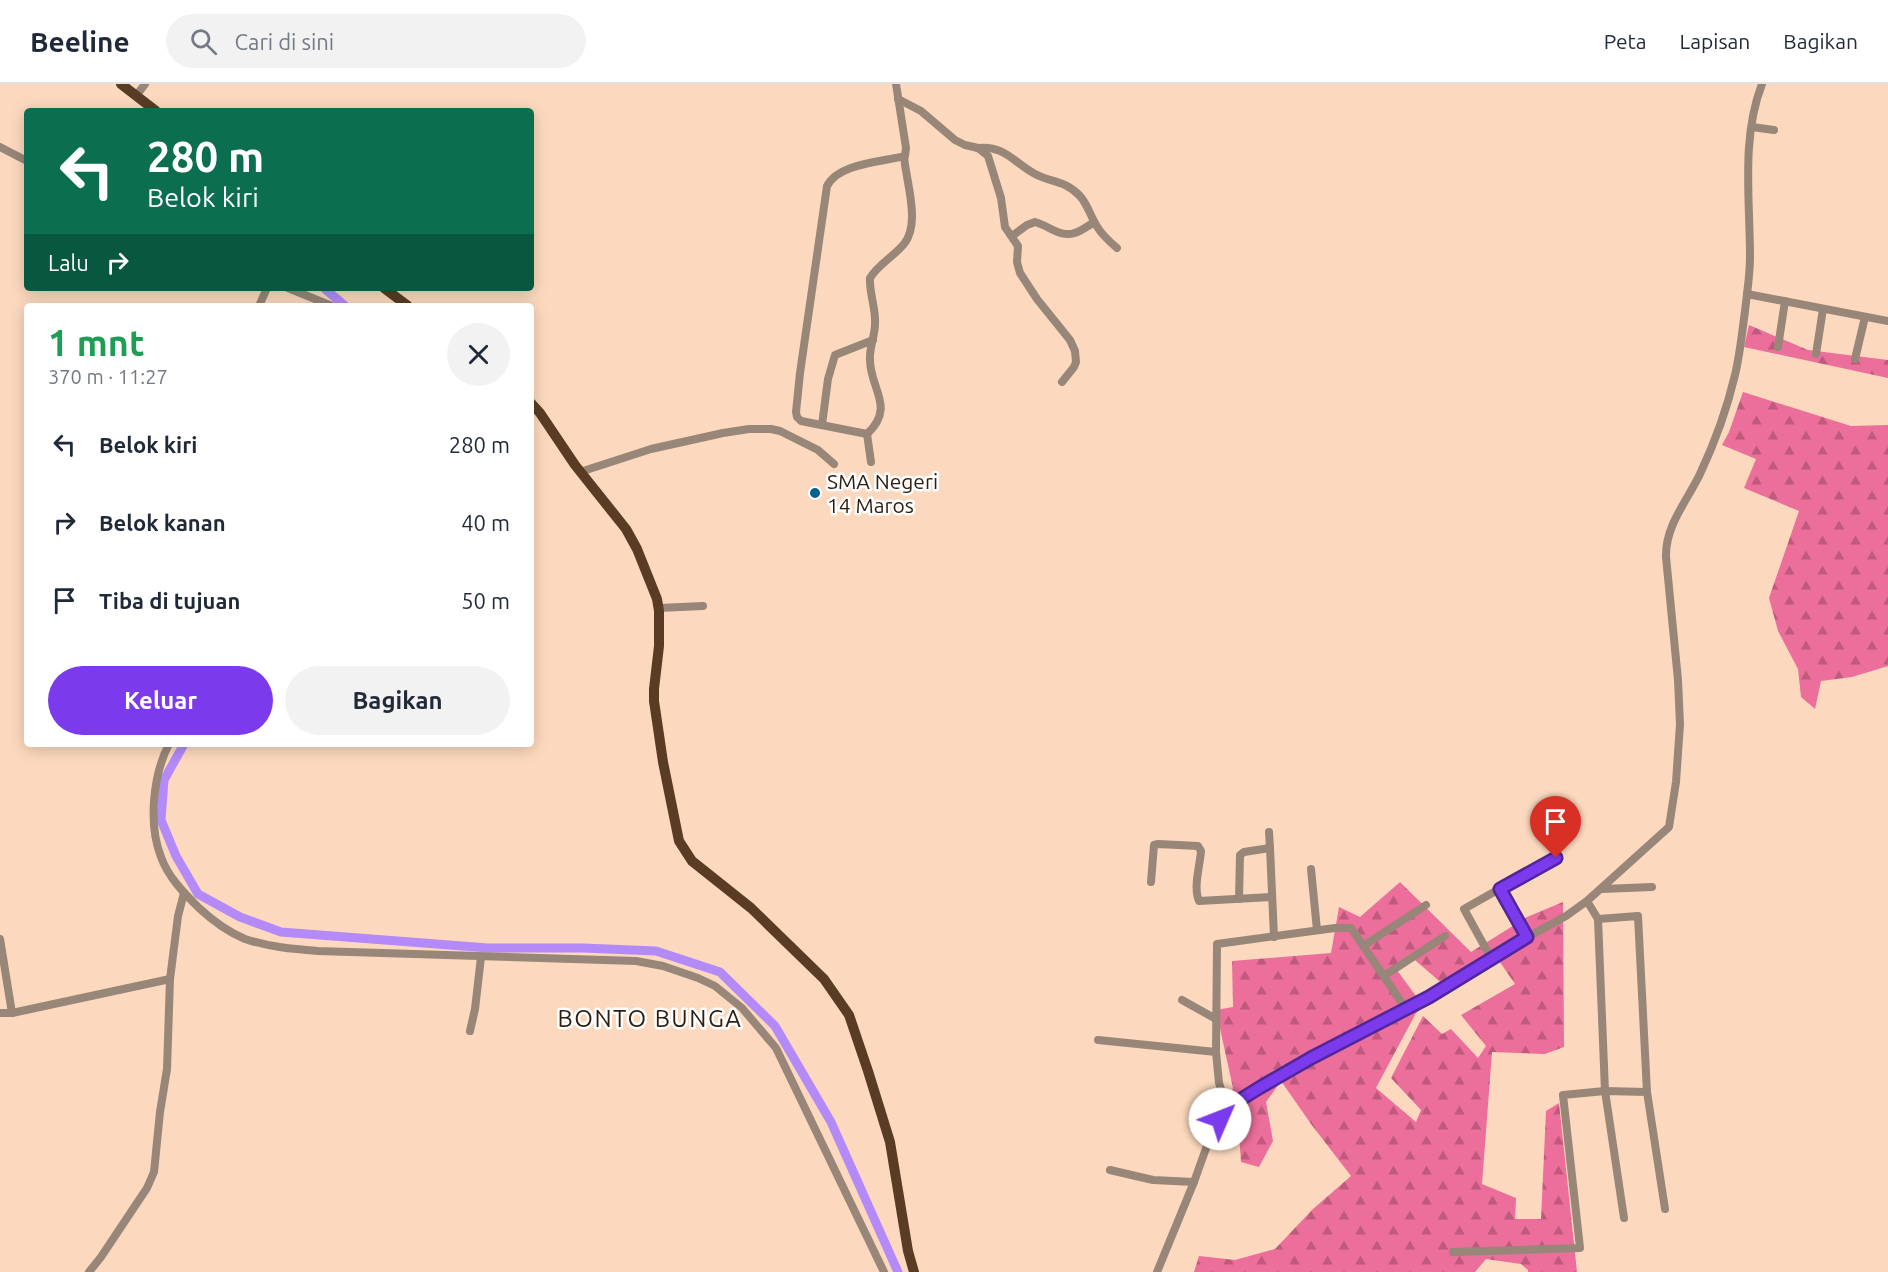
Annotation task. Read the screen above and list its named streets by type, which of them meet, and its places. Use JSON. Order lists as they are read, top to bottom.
{
  "districts": ["BONTO BUNGA"],
  "places": ["SMA Negeri 14 Maros"],
  "page": {
    "header": "Beeline",
    "search": "Cari di sini",
    "nav": ["Peta", "Lapisan", "Bagikan"],
    "turn": ["280 m", "Belok kiri"],
    "then": "Lalu",
    "heading": ["1 mnt", "370 m · 11:27"],
    "list": [
      {
        "name": "Belok kiri",
        "value": "280 m"
      },
      {
        "name": "Belok kanan",
        "value": "40 m"
      },
      {
        "name": "Tiba di tujuan",
        "value": "50 m"
      }
    ],
    "buttons": ["Keluar", "Bagikan"]
  }
}
